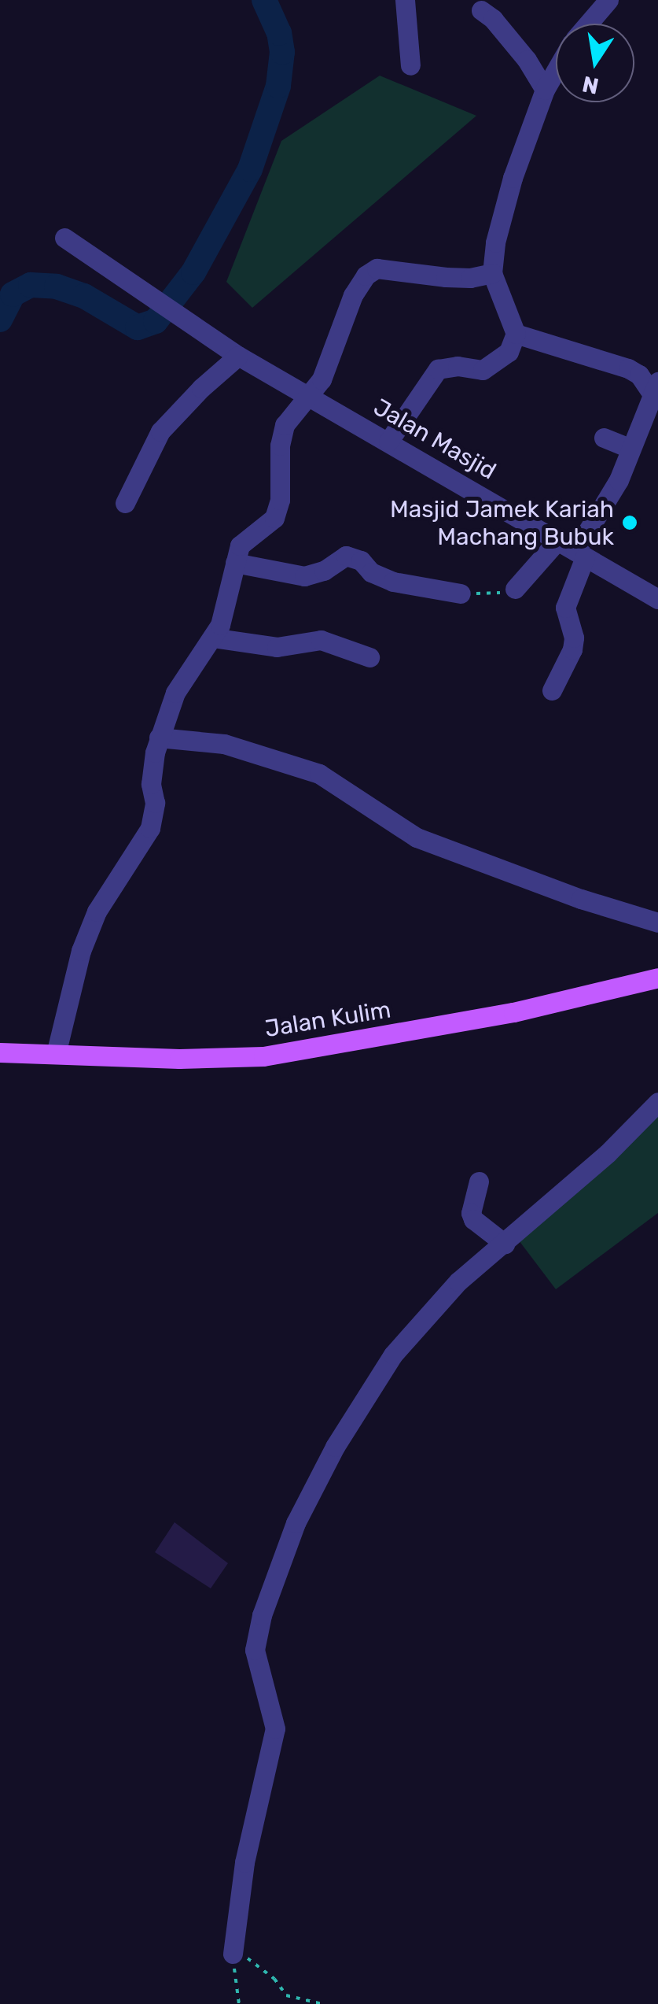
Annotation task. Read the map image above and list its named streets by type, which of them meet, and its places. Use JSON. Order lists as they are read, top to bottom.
{
  "streets": {
    "main road": ["Jalan Kulim"],
    "street": ["Jalan Masjid"]
  },
  "places": ["Masjid Jamek Kariah Machang Bubuk"],
  "north": "bottom"
}
